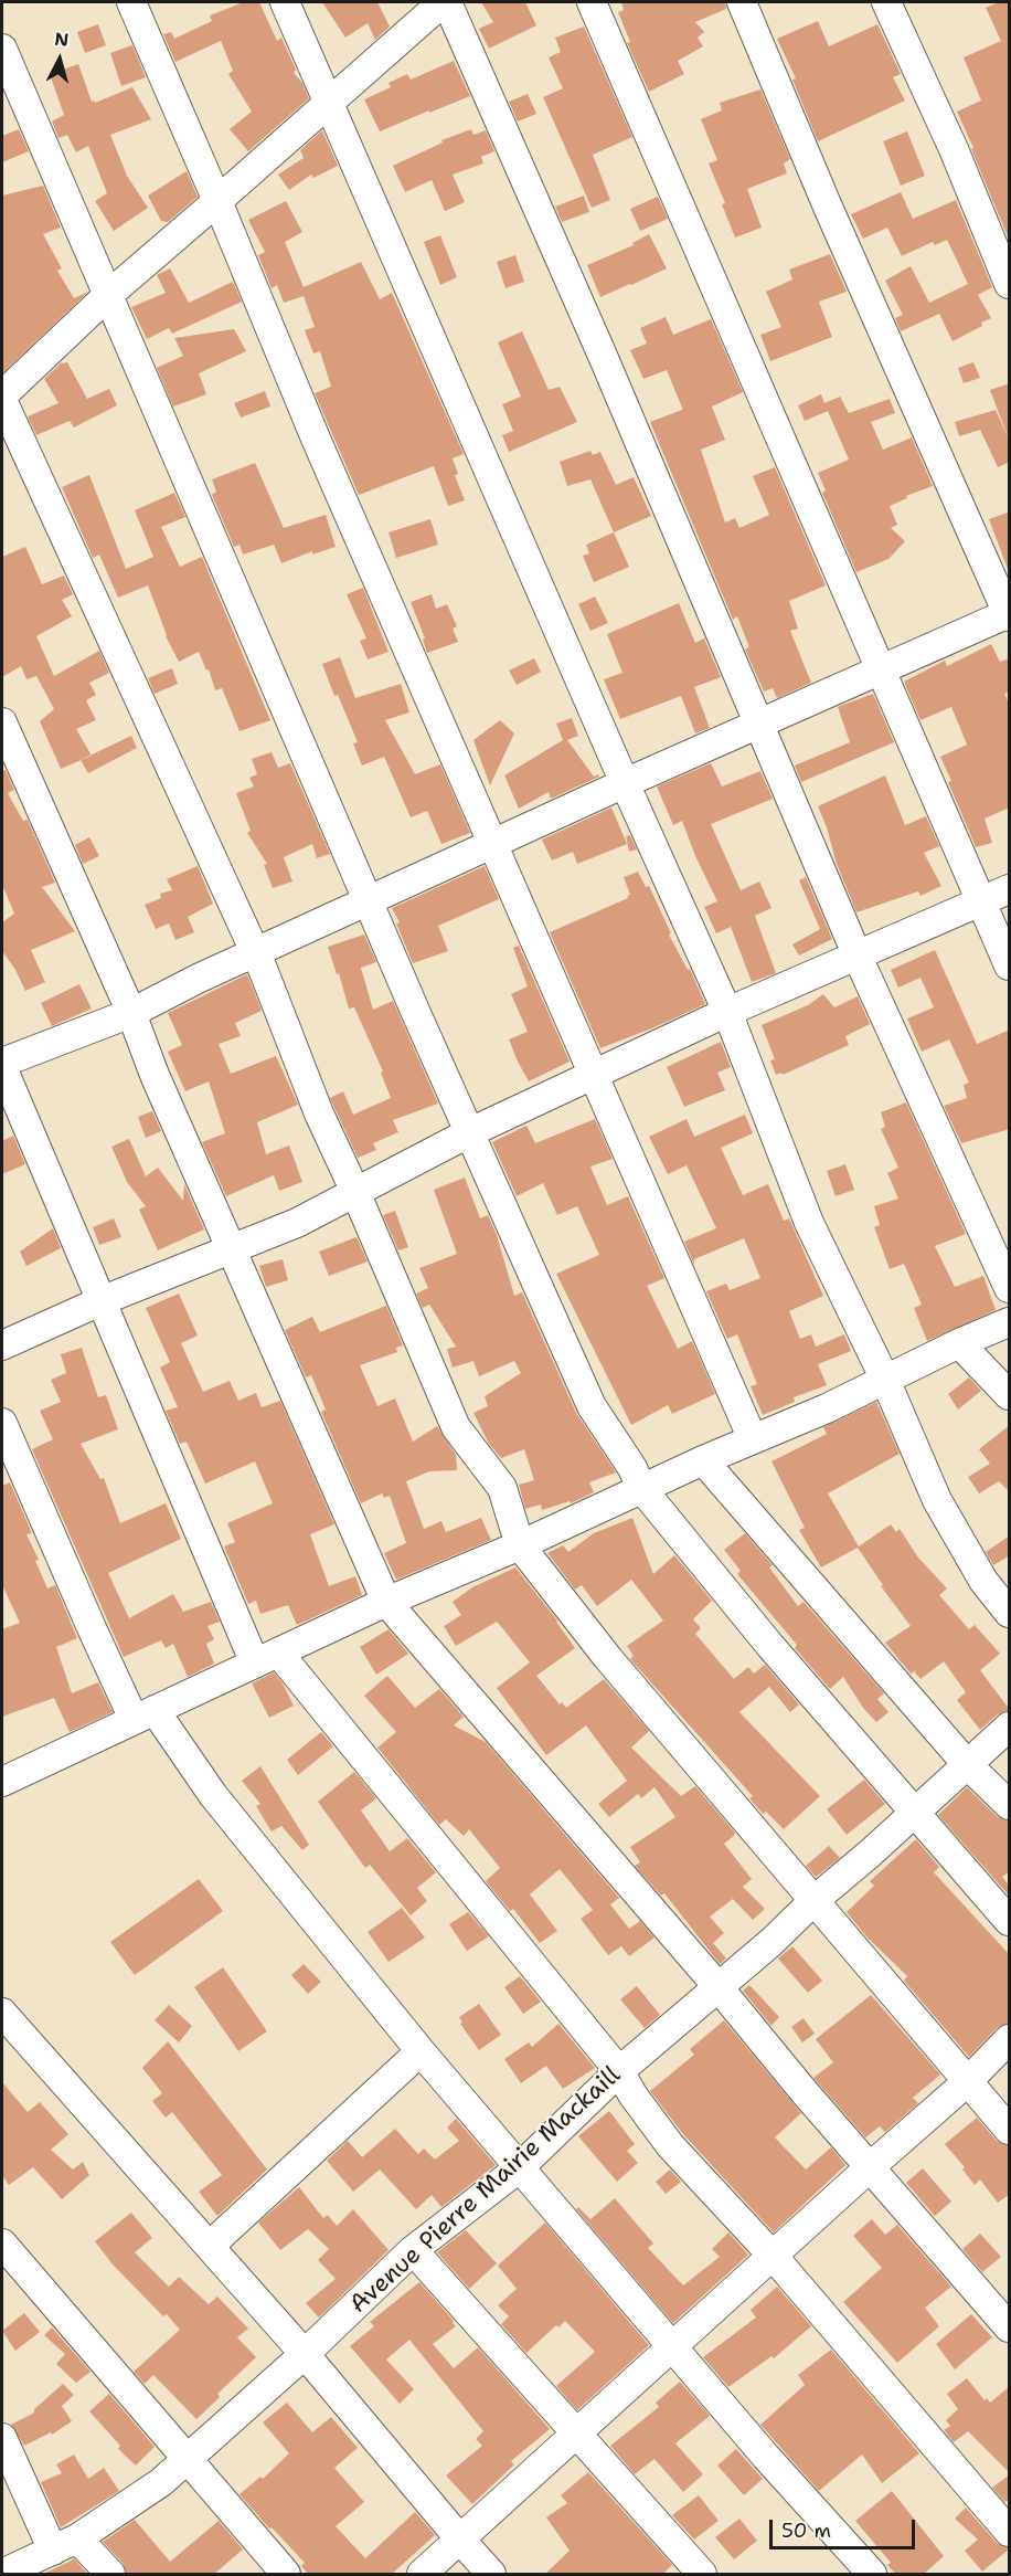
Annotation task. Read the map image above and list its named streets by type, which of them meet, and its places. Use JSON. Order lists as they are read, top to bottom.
{
  "streets": {
    "street": ["Avenue Pierre Mairie Mackaill"]
  },
  "scale_bar": "50 m",
  "north": "top"
}
